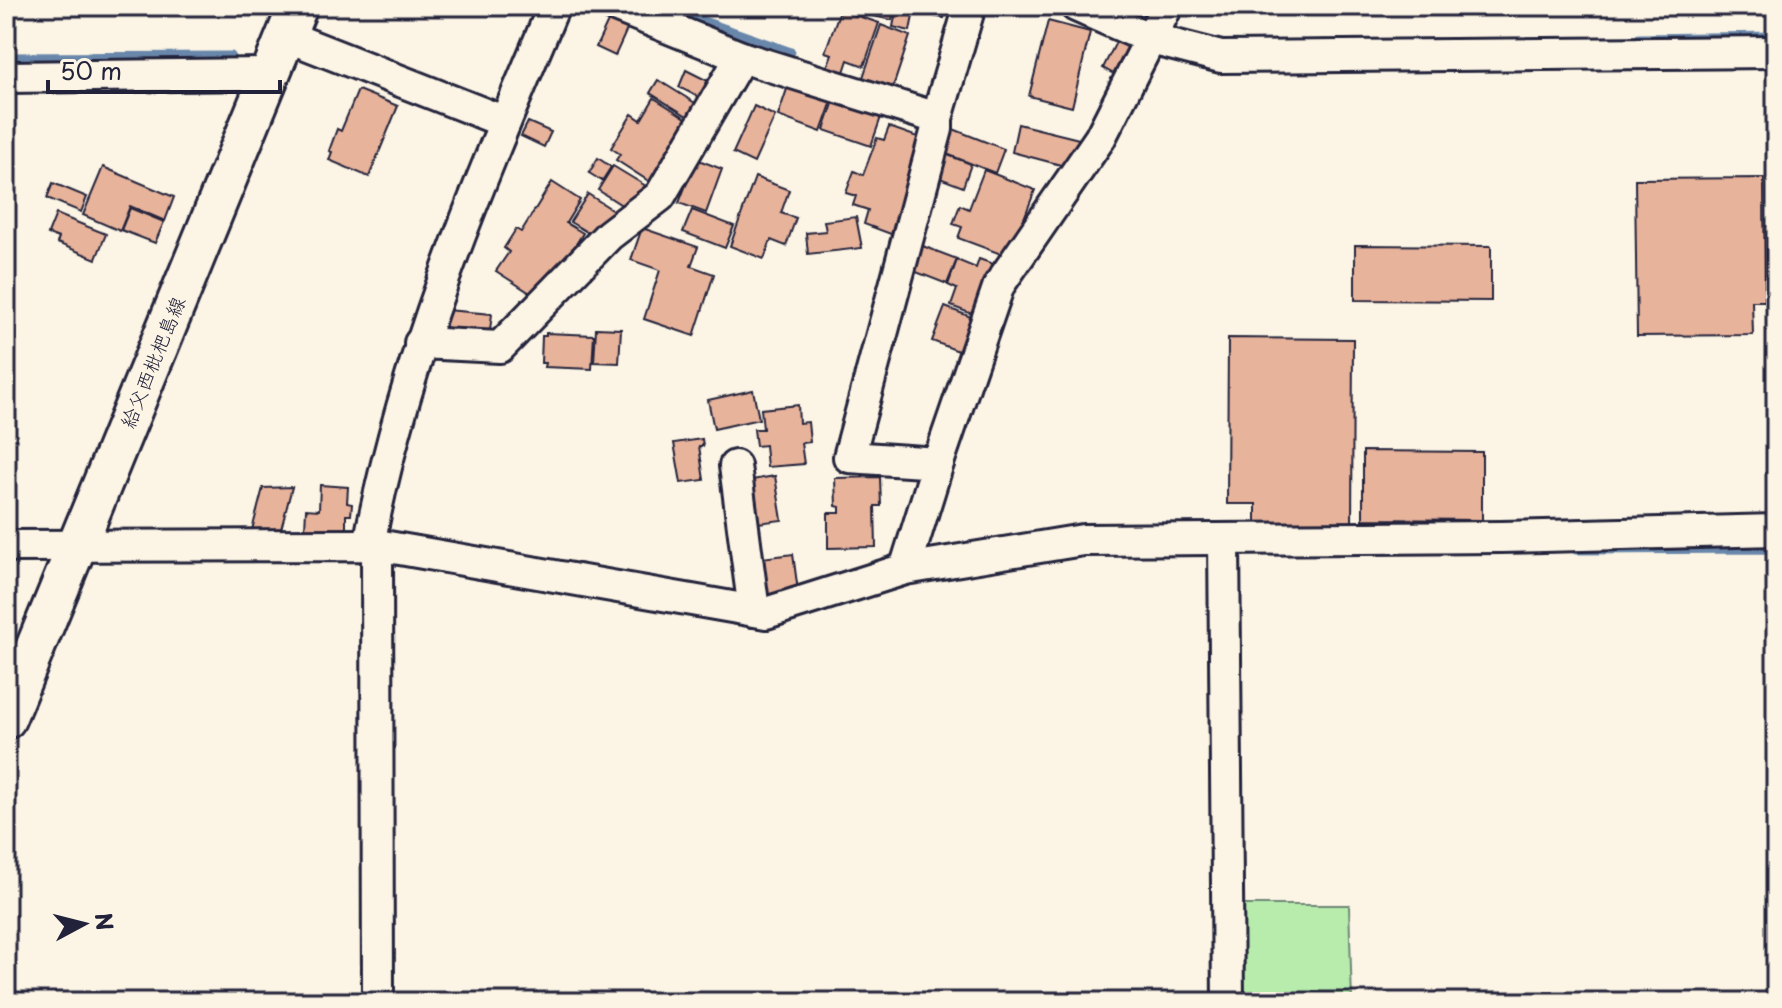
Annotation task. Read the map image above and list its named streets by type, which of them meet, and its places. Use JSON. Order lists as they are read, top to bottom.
{
  "streets": {
    "main road": ["給父西枇杷島線"]
  },
  "scale_bar": "50 m",
  "north": "right"
}
